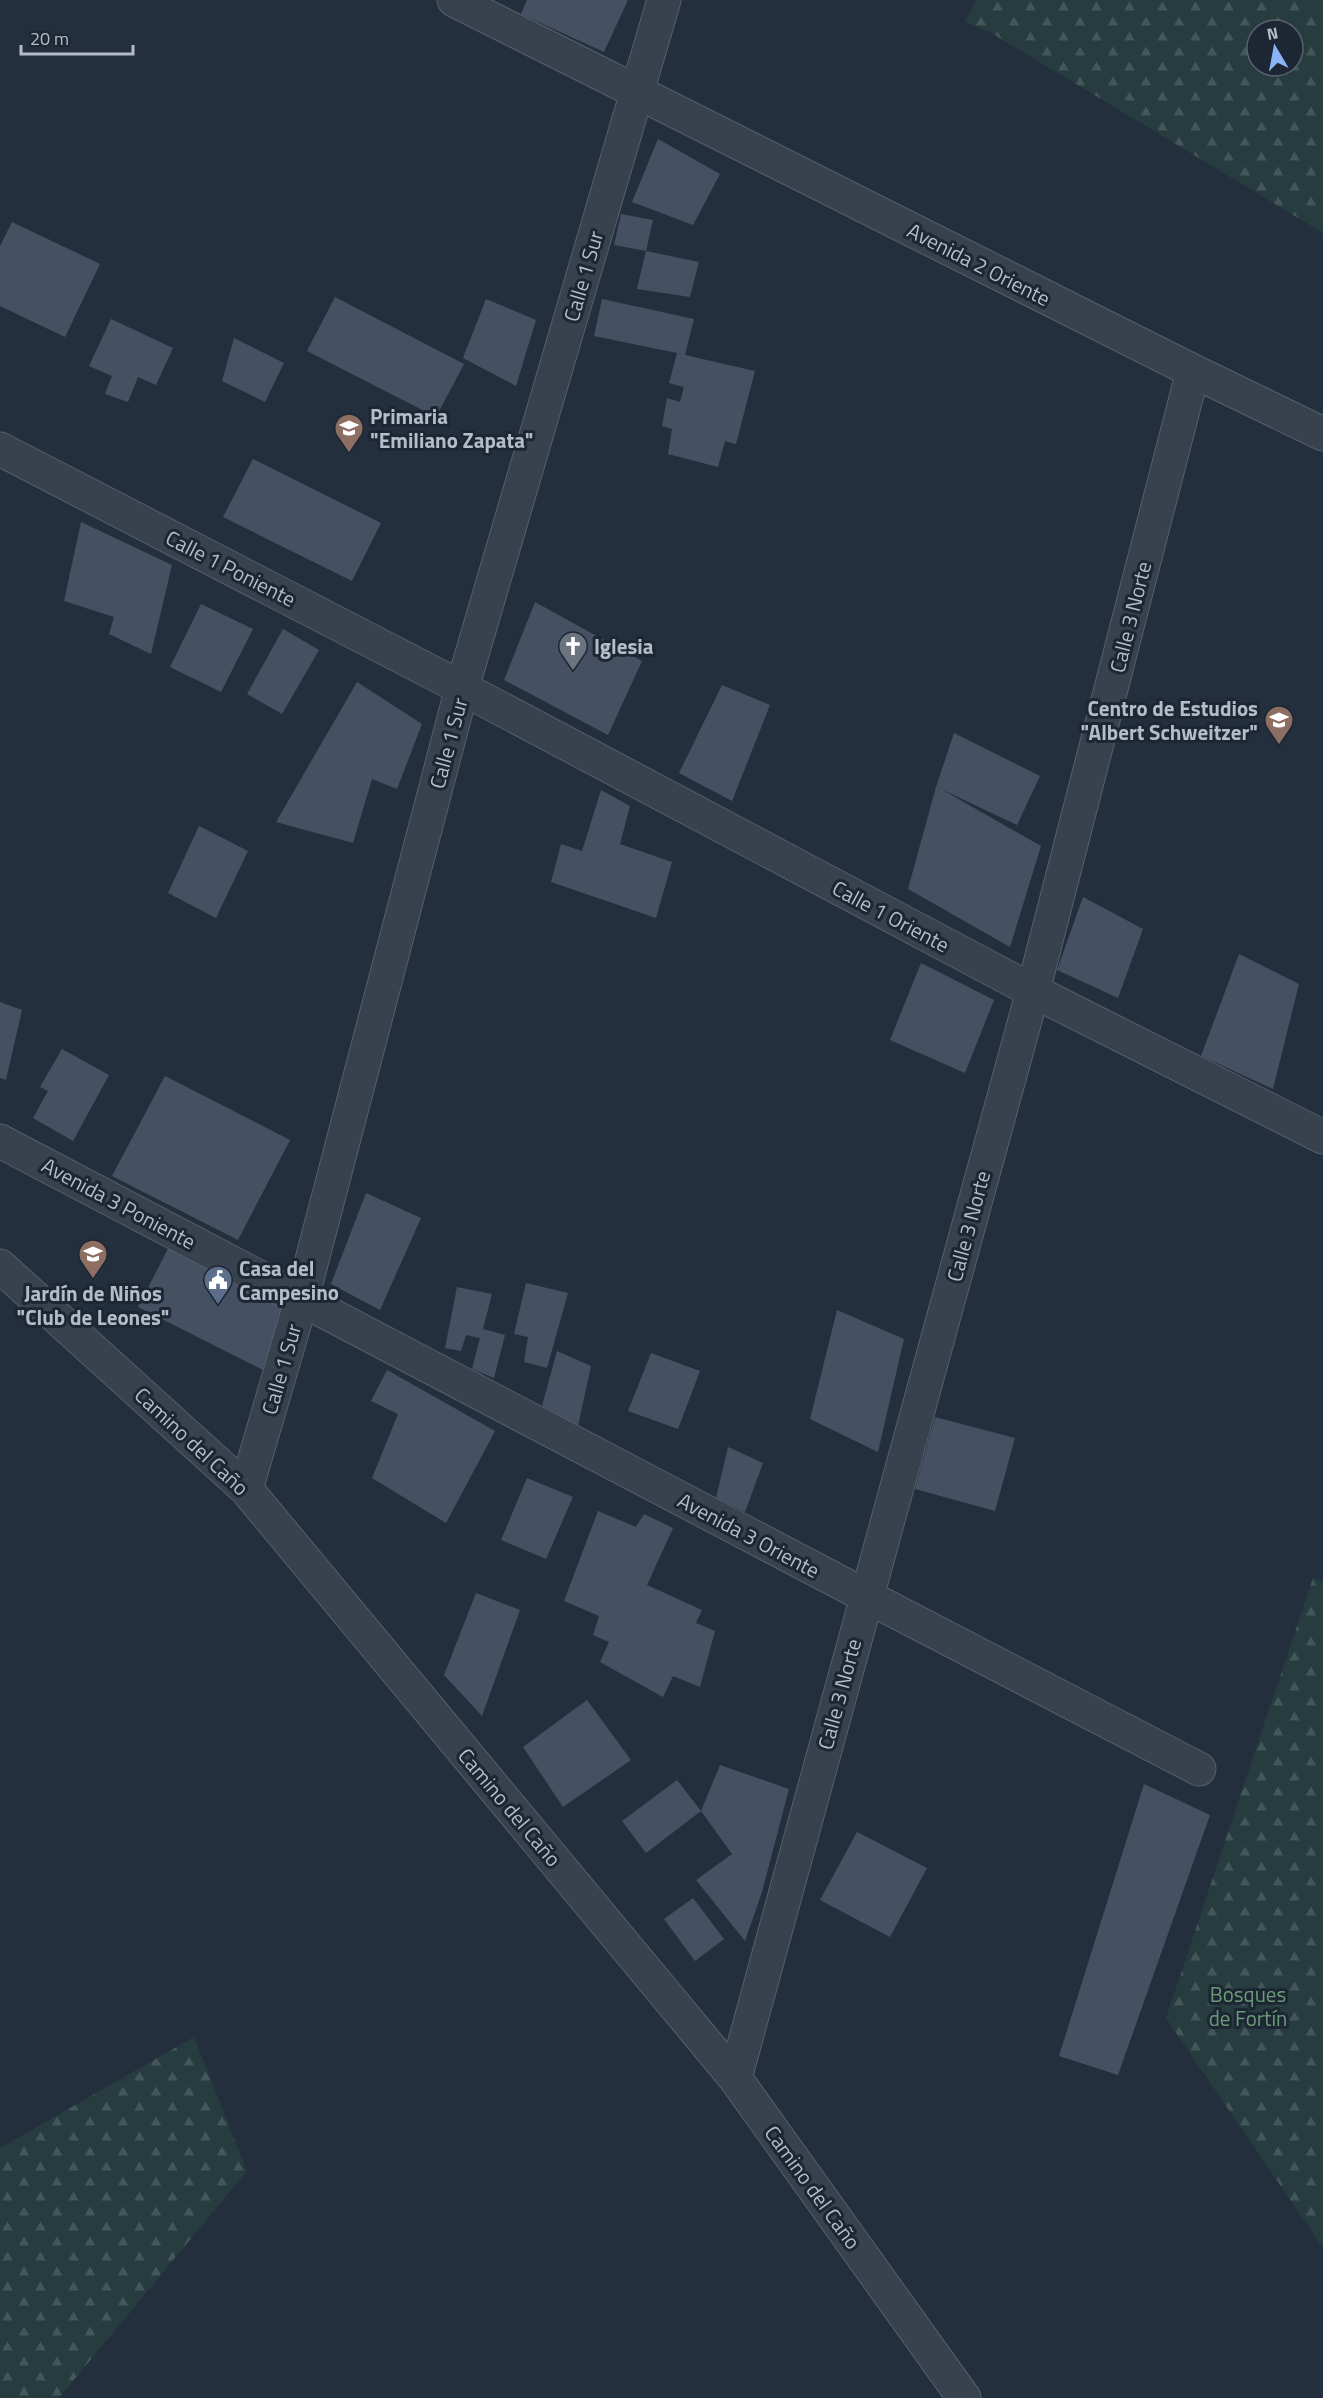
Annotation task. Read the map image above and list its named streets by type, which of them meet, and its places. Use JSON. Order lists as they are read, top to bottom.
{
  "streets": {
    "street": [
      "Avenida 2 Oriente",
      "Calle 1 Sur",
      "Calle 1 Poniente",
      "Calle 3 Norte",
      "Calle 1 Oriente",
      "Avenida 3 Poniente",
      "Camino del Caño",
      "Avenida 3 Oriente"
    ]
  },
  "crossings": [
    ["Avenida 2 Oriente", "Calle 1 Sur"],
    ["Avenida 2 Oriente", "Calle 3 Norte"],
    ["Calle 1 Sur", "Calle 1 Poniente"],
    ["Calle 1 Sur", "Calle 1 Oriente"],
    ["Calle 1 Sur", "Avenida 3 Poniente"],
    ["Calle 1 Sur", "Camino del Caño"],
    ["Calle 1 Sur", "Avenida 3 Oriente"],
    ["Calle 1 Poniente", "Calle 1 Oriente"],
    ["Calle 3 Norte", "Calle 1 Oriente"],
    ["Calle 3 Norte", "Camino del Caño"],
    ["Calle 3 Norte", "Avenida 3 Oriente"],
    ["Avenida 3 Poniente", "Avenida 3 Oriente"]
  ],
  "parks": ["Bosques de Fortín"],
  "places": {
    "school or university": ["Primaria \"Emiliano Zapata\"", "Centro de Estudios \"Albert Schweitzer\"", "Jardín de Niños \"Club de Leones\""],
    "church": ["Iglesia"],
    "public building": ["Casa del Campesino"]
  },
  "scale_bar": "20 m",
  "north": "top"
}
